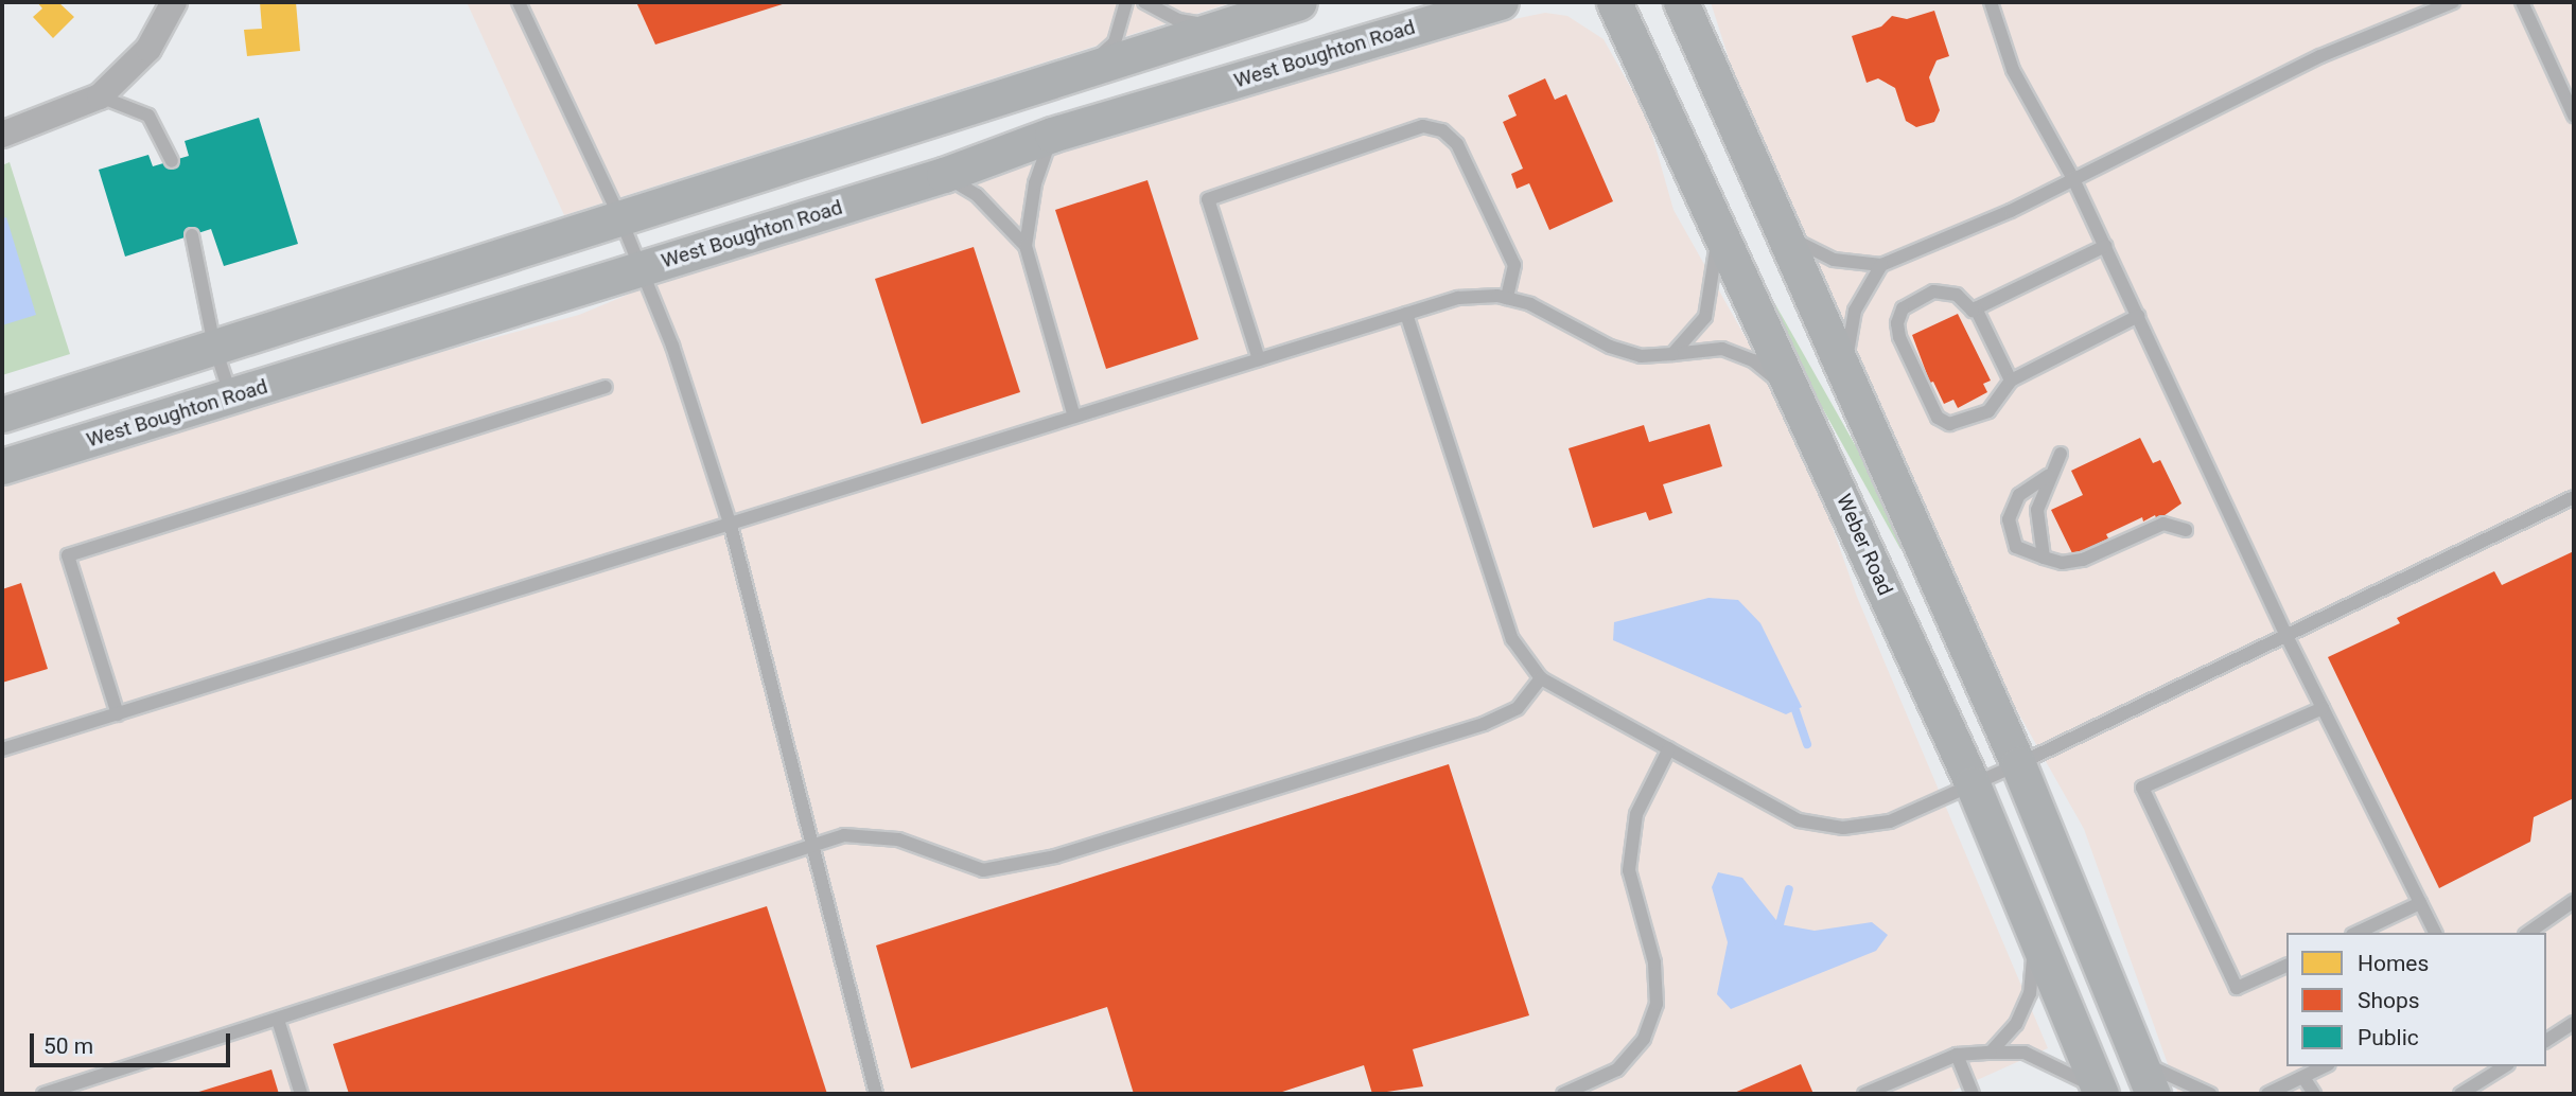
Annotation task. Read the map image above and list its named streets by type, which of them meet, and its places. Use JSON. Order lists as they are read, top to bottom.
{
  "streets": {
    "main road": ["West Boughton Road", "Weber Road"]
  },
  "legend": ["Homes", "Shops", "Public"],
  "scale_bar": "50 m"
}
